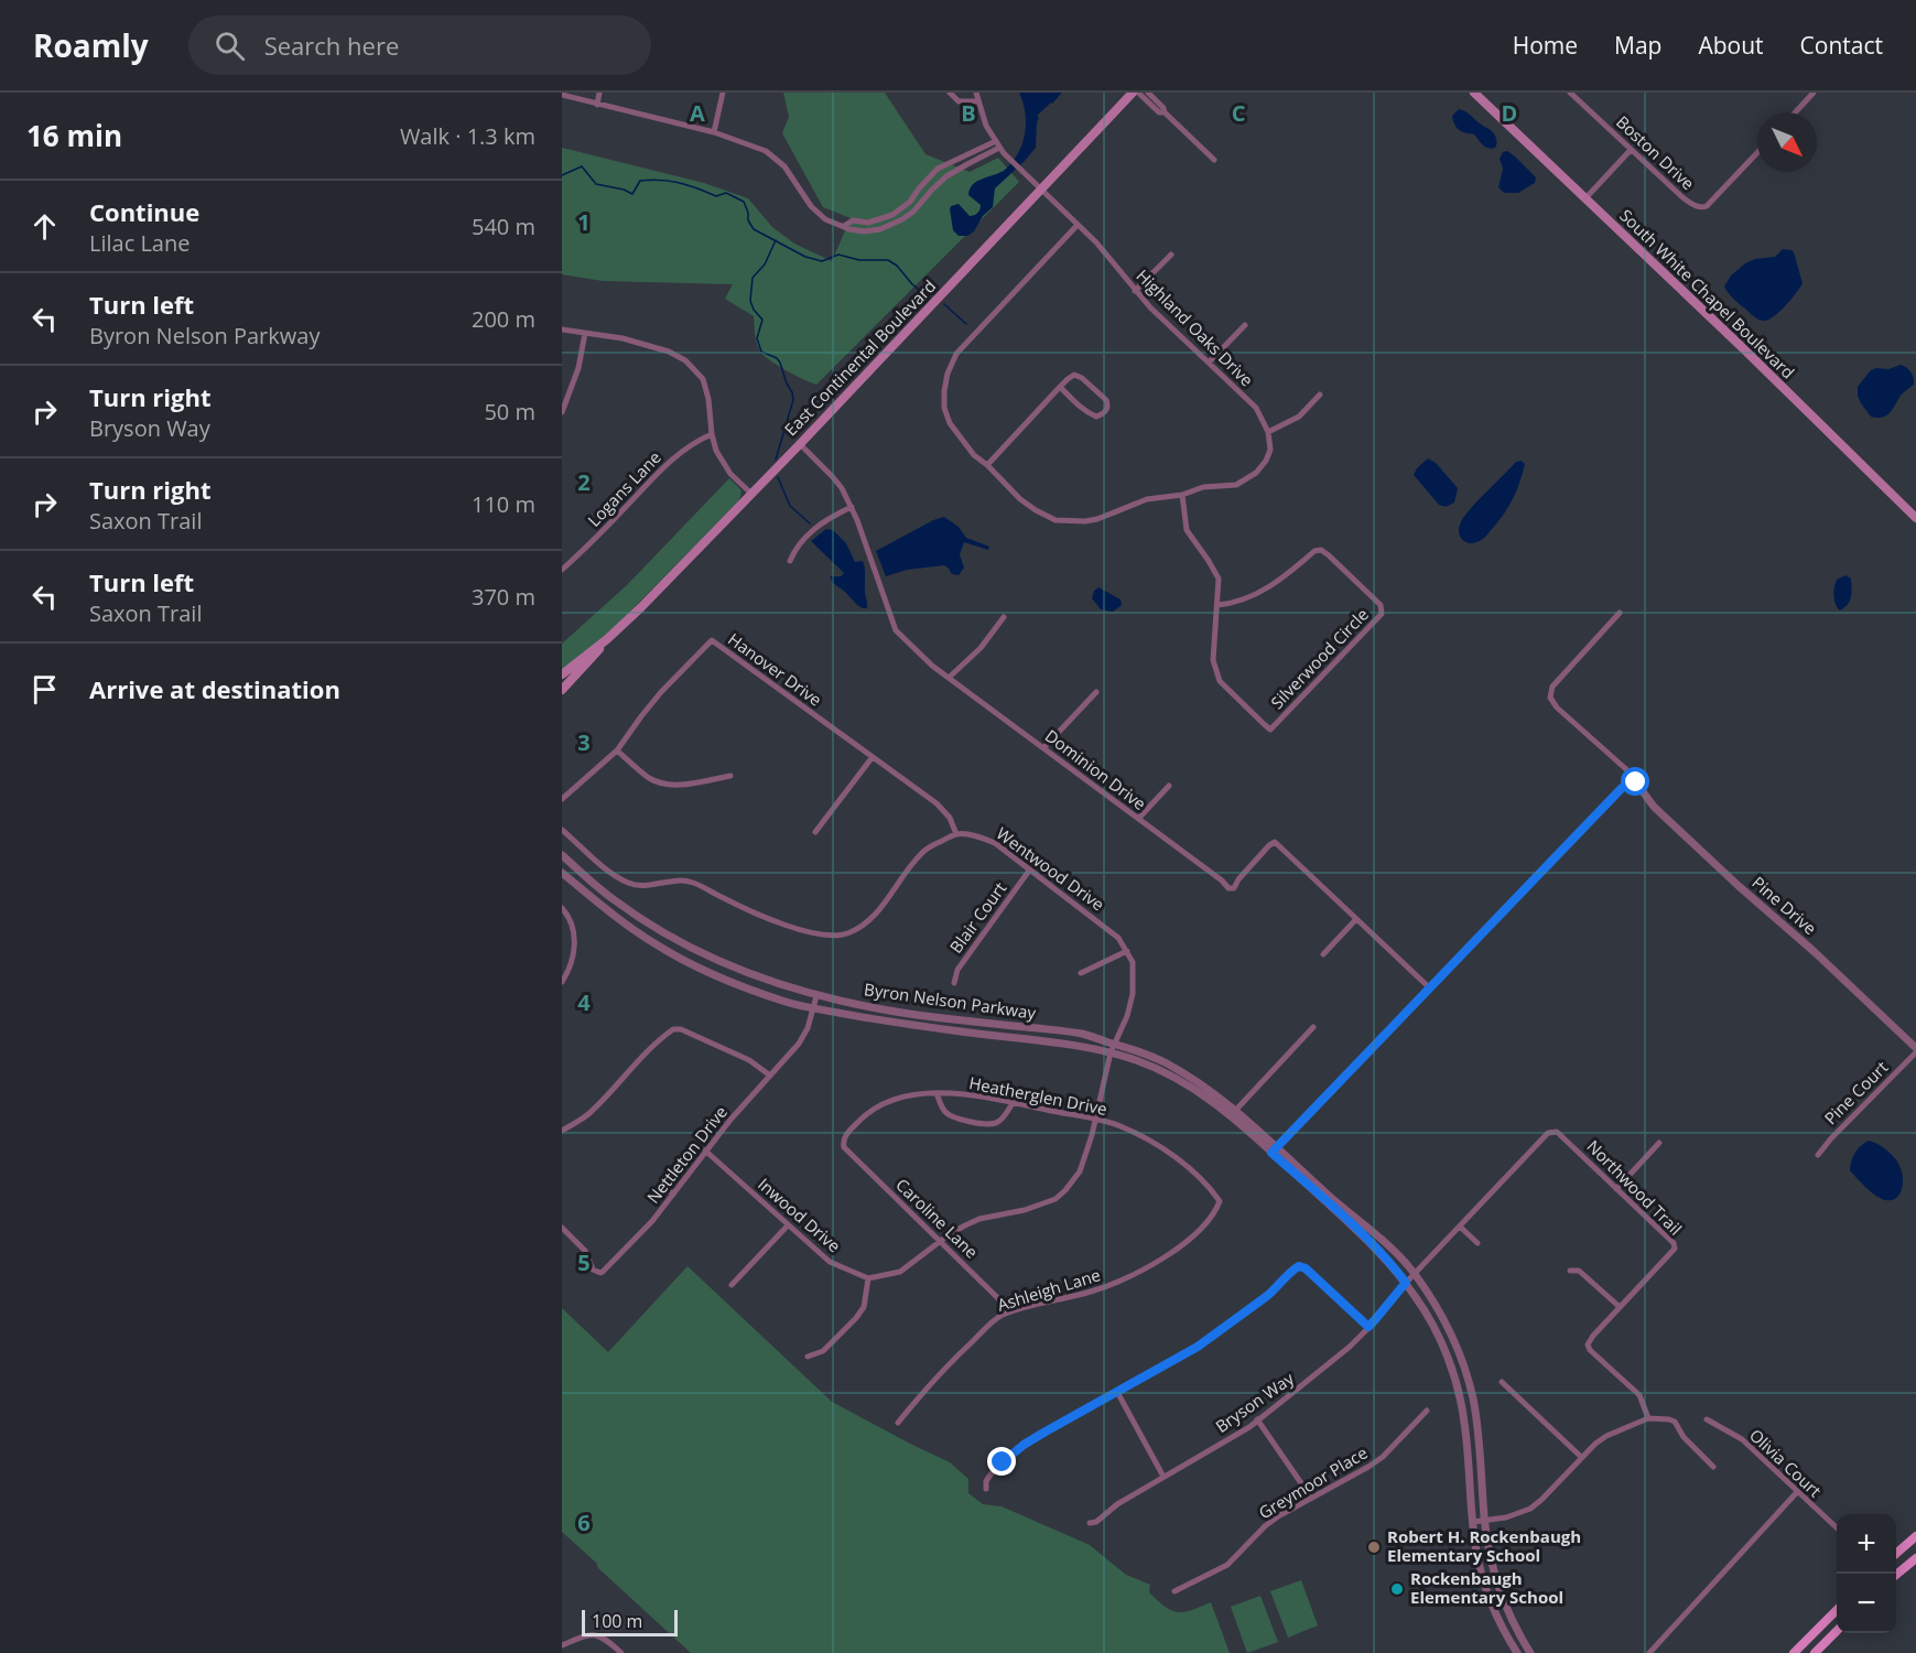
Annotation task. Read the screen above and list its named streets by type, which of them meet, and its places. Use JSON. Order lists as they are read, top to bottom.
{
  "streets": {
    "main road": ["South White Chapel Boulevard", "East Continental Boulevard"],
    "street": [
      "Boston Drive",
      "Highland Oaks Drive",
      "Logans Lane",
      "Silverwood Circle",
      "Hanover Drive",
      "Dominion Drive",
      "Wentwood Drive",
      "Pine Drive",
      "Blair Court",
      "Byron Nelson Parkway",
      "Pine Court",
      "Heatherglen Drive",
      "Nettleton Drive",
      "Northwood Trail",
      "Inwood Drive",
      "Caroline Lane",
      "Ashleigh Lane",
      "Bryson Way",
      "Olivia Court",
      "Greymoor Place"
    ]
  },
  "crossings": [
    ["Highland Oaks Drive", "East Continental Boulevard"],
    ["East Continental Boulevard", "Dominion Drive"],
    ["Hanover Drive", "Wentwood Drive"],
    ["Wentwood Drive", "Blair Court"],
    ["Pine Drive", "Pine Court"],
    ["Byron Nelson Parkway", "Nettleton Drive"],
    ["Byron Nelson Parkway", "Northwood Trail"],
    ["Byron Nelson Parkway", "Bryson Way"],
    ["Heatherglen Drive", "Caroline Lane"],
    ["Heatherglen Drive", "Ashleigh Lane"],
    ["Nettleton Drive", "Inwood Drive"],
    ["Northwood Trail", "Bryson Way"],
    ["Caroline Lane", "Ashleigh Lane"]
  ],
  "places": ["Robert H. Rockenbaugh Elementary School", "Rockenbaugh Elementary School"],
  "scale_bar": "100 m",
  "north": "bottom right",
  "page": {
    "header": "Roamly",
    "search": "Search here",
    "nav": [
      "Home",
      "Map",
      "About",
      "Contact"
    ],
    "heading": ["16 min", "Walk · 1.3 km"],
    "list": [
      ["Continue", "Lilac Lane", "540 m"],
      ["Turn left", "Byron Nelson Parkway", "200 m"],
      ["Turn right", "Bryson Way", "50 m"],
      ["Turn right", "Saxon Trail", "110 m"],
      ["Turn left", "Saxon Trail", "370 m"],
      "Arrive at destination"
    ],
    "map_buttons": ["+", "−"],
    "scale": "100 m"
  },
  "grid": {
    "columns": [
      "A",
      "B",
      "C",
      "D"
    ],
    "rows": [
      "1",
      "2",
      "3",
      "4",
      "5",
      "6"
    ]
  }
}
